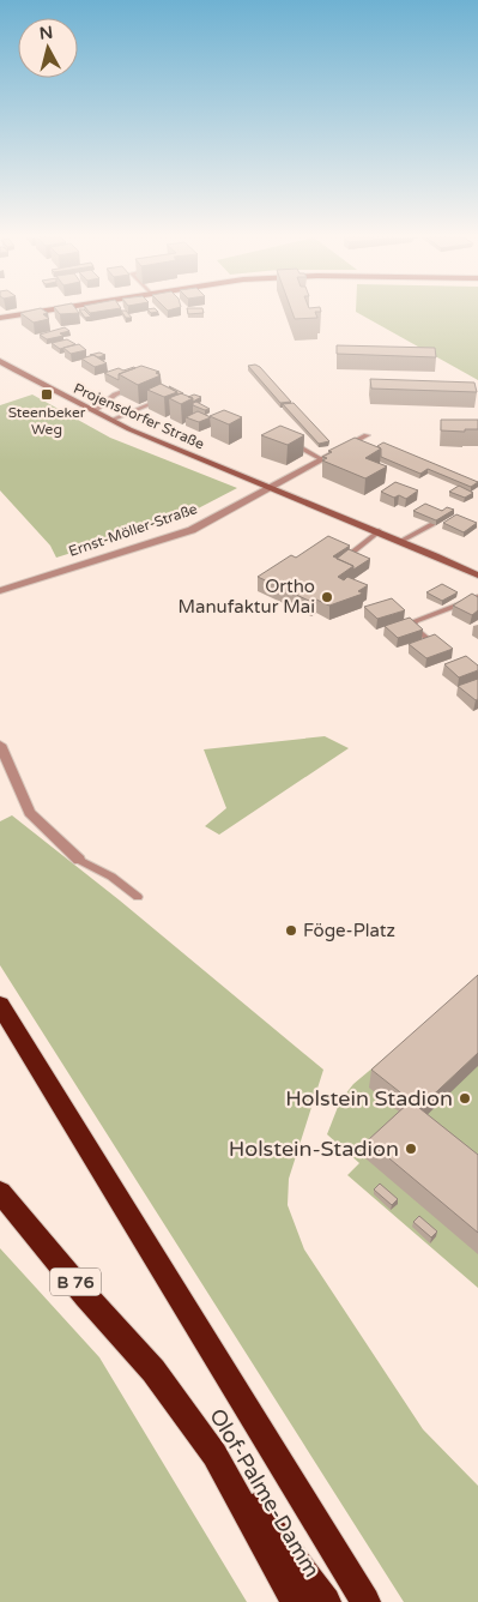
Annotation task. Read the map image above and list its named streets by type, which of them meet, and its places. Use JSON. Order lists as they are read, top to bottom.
{
  "streets": {
    "highway": ["B 76", "Olof-Palme-Damm"],
    "street": ["Projensdorfer Straße", "Ernst-Möller-Straße"]
  },
  "crossings": [
    ["Projensdorfer Straße", "Ernst-Möller-Straße"]
  ],
  "places": {
    "transit": ["Steenbeker Weg"],
    "other": [
      "Ortho Manufaktur Mai",
      "Föge-Platz",
      "Holstein Stadion",
      "Holstein-Stadion"
    ]
  },
  "north": "top"
}
